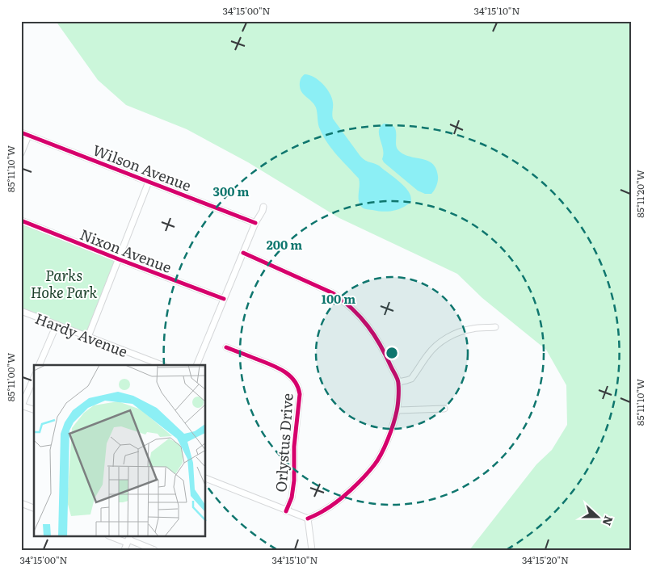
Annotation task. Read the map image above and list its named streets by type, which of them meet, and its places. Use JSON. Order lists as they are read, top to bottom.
{
  "streets": {
    "street": [
      "Wilson Avenue",
      "Nixon Avenue",
      "Hardy Avenue",
      "Orlystus Drive"
    ]
  },
  "parks": ["Parks Hoke Park"],
  "north": "right",
  "coordinates": [
    "34°15'00\"N",
    "34°15'10\"N",
    "85°11'10\"W",
    "85°11'20\"W",
    "85°11'00\"W",
    "34°15'20\"N"
  ],
  "rings": ["300 m", "200 m", "100 m"]
}
